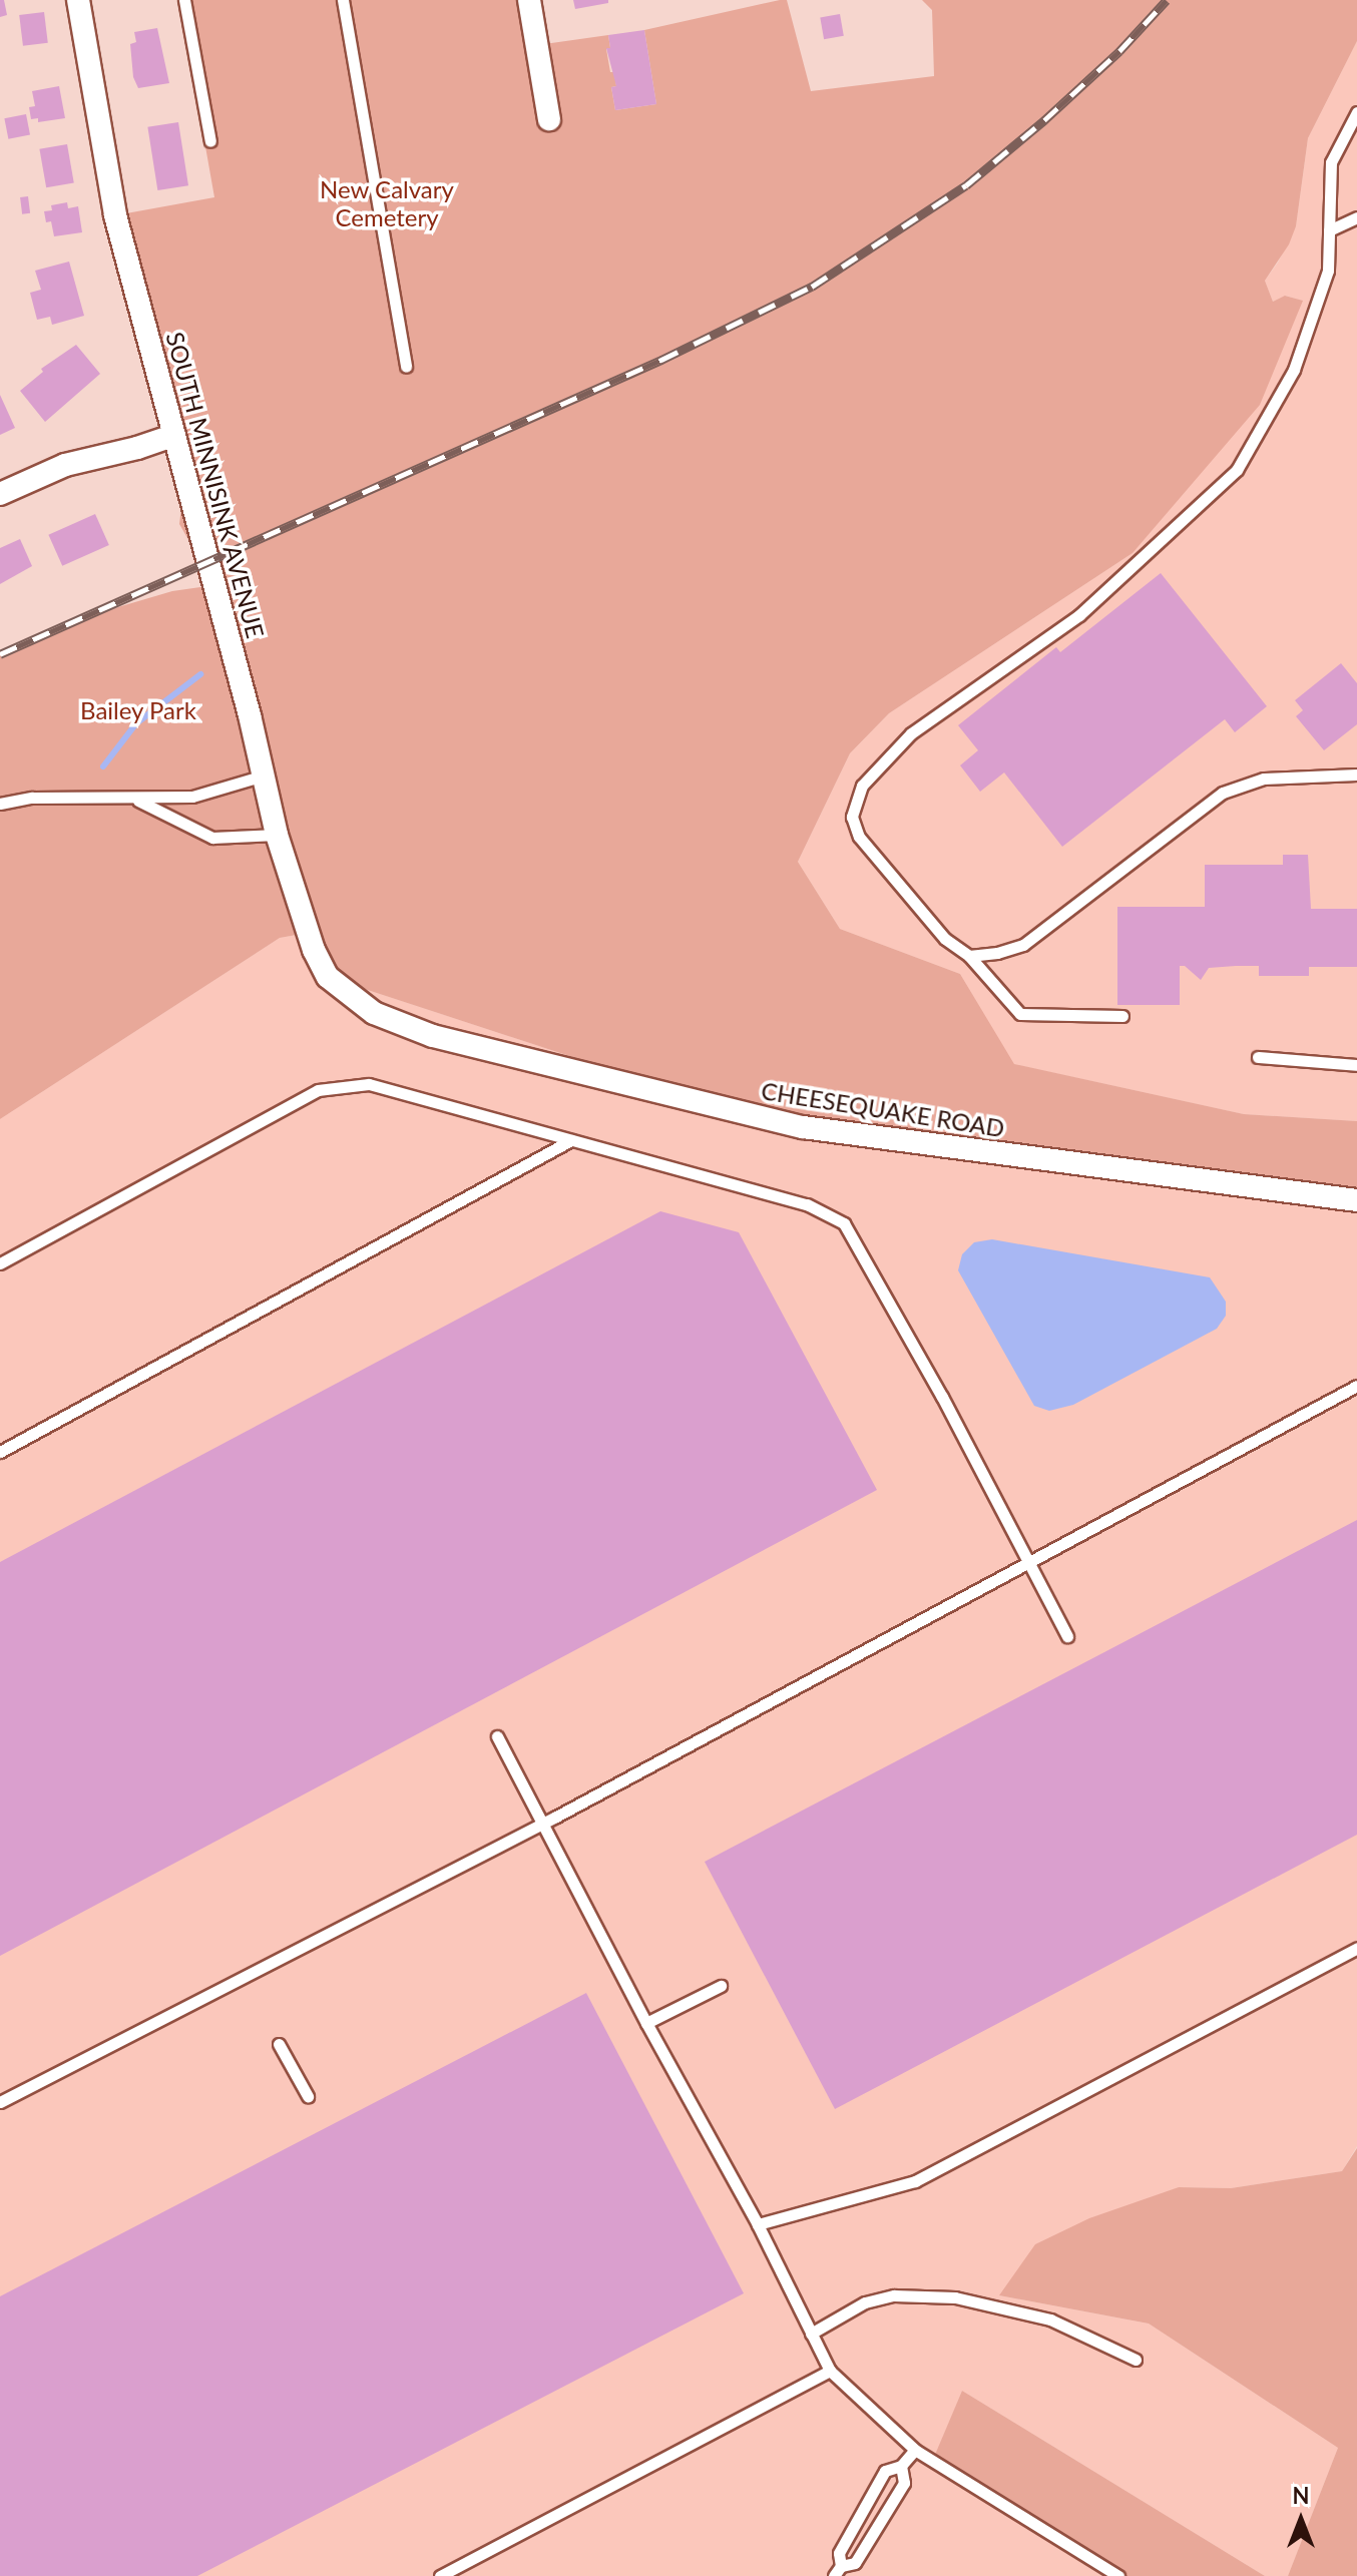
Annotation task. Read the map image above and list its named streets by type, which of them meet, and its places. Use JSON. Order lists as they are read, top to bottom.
{
  "streets": {
    "street": ["SOUTH MINNISINK AVENUE", "CHEESEQUAKE ROAD"]
  },
  "crossings": [
    ["SOUTH MINNISINK AVENUE", "CHEESEQUAKE ROAD"]
  ],
  "parks": ["New Calvary Cemetery", "Bailey Park"],
  "north": "top"
}
